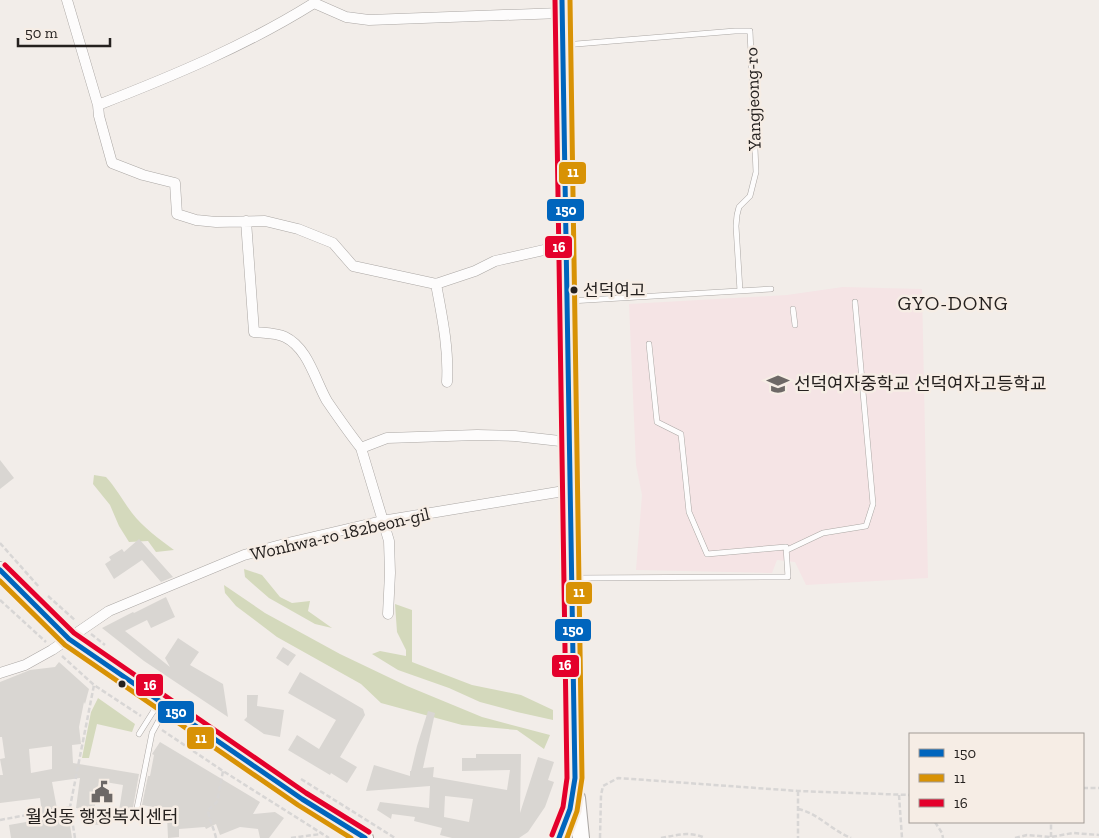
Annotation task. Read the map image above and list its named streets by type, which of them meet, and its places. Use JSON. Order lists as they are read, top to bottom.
{
  "streets": {
    "street": ["Wonhwa-ro 182beon-gil"],
    "lane": ["Yangjeong-ro"]
  },
  "districts": ["GYO-DONG"],
  "places": {
    "other": ["선덕여고"],
    "school or university": ["선덕여자중학교 선덕여자고등학교"],
    "public building": ["월성동 행정복지센터"]
  },
  "lines": ["transit line 150", "transit line 11", "transit line 16"],
  "legend": ["150", "11", "16"],
  "scale_bar": "50 m"
}
